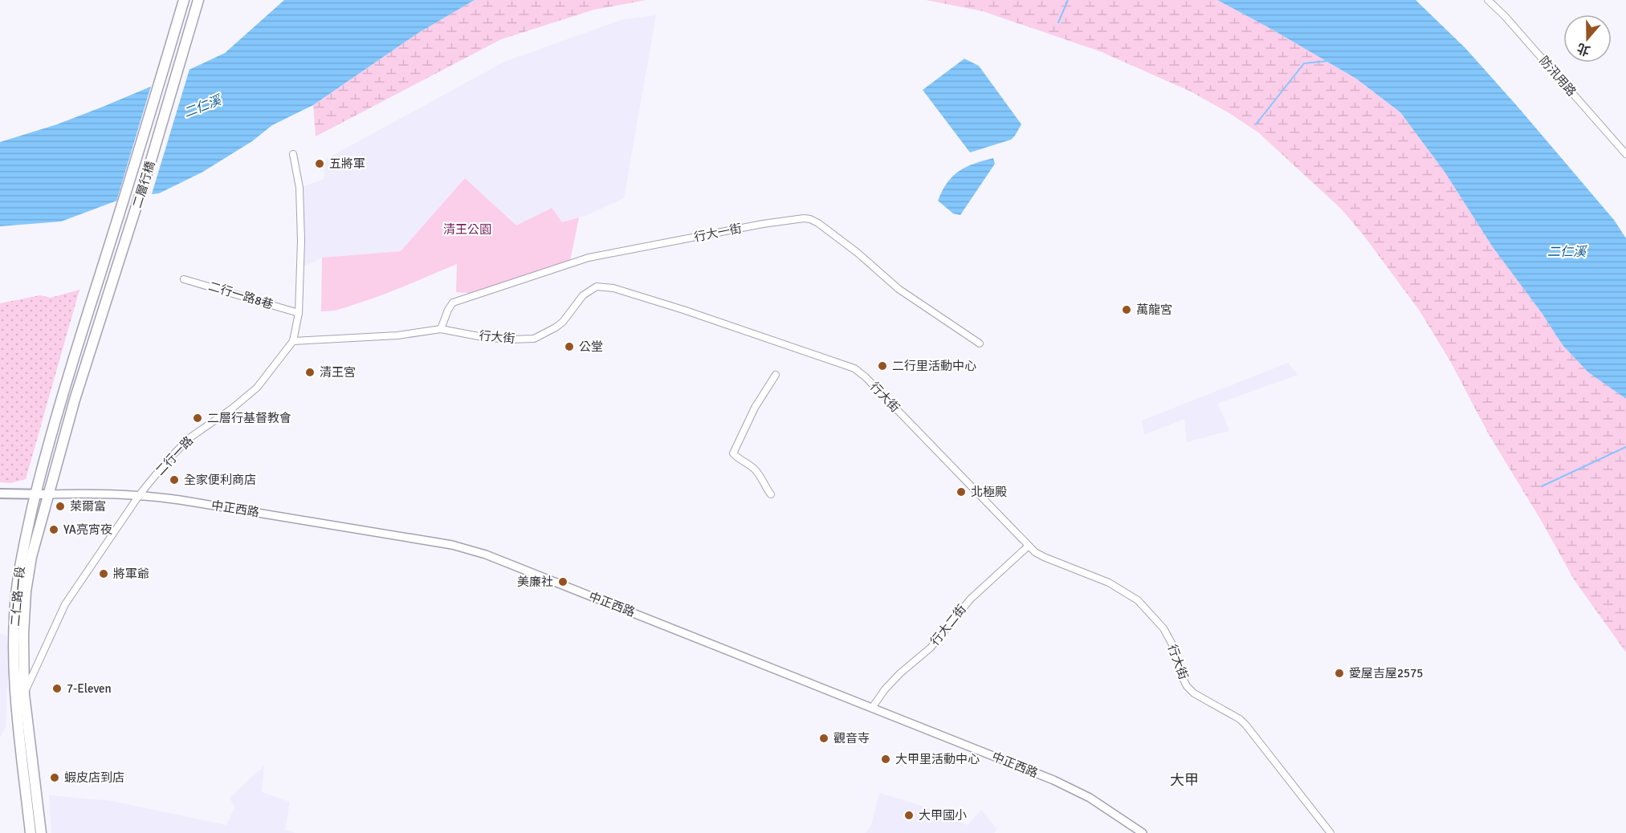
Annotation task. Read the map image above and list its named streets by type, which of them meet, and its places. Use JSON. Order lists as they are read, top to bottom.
{
  "streets": {
    "main road": ["二層行橋", "二仁路一段"],
    "street": [
      "防汛用路",
      "行大一街",
      "二行一路8巷",
      "行大街",
      "二行一路",
      "中正西路",
      "行大二街"
    ]
  },
  "crossings": [
    ["二層行橋", "二仁路一段"],
    ["行大一街", "行大街"],
    ["二行一路8巷", "二行一路"],
    ["行大街", "二行一路"],
    ["行大街", "行大二街"],
    ["二行一路", "中正西路"],
    ["二行一路", "二仁路一段"],
    ["中正西路", "二仁路一段"],
    ["中正西路", "行大二街"]
  ],
  "districts": ["大甲"],
  "water": ["二仁溪"],
  "parks": ["清王公園"],
  "places": [
    "五將軍",
    "萬龍宮",
    "公堂",
    "二行里活動中心",
    "清王宮",
    "二層行基督教會",
    "全家便利商店",
    "北極殿",
    "萊爾富",
    "YA亮宵夜",
    "將軍爺",
    "美廉社",
    "愛屋吉屋2575",
    "7-Eleven",
    "觀音寺",
    "大甲里活動中心",
    "蝦皮店到店",
    "大甲國小"
  ],
  "north": "bottom"
}
